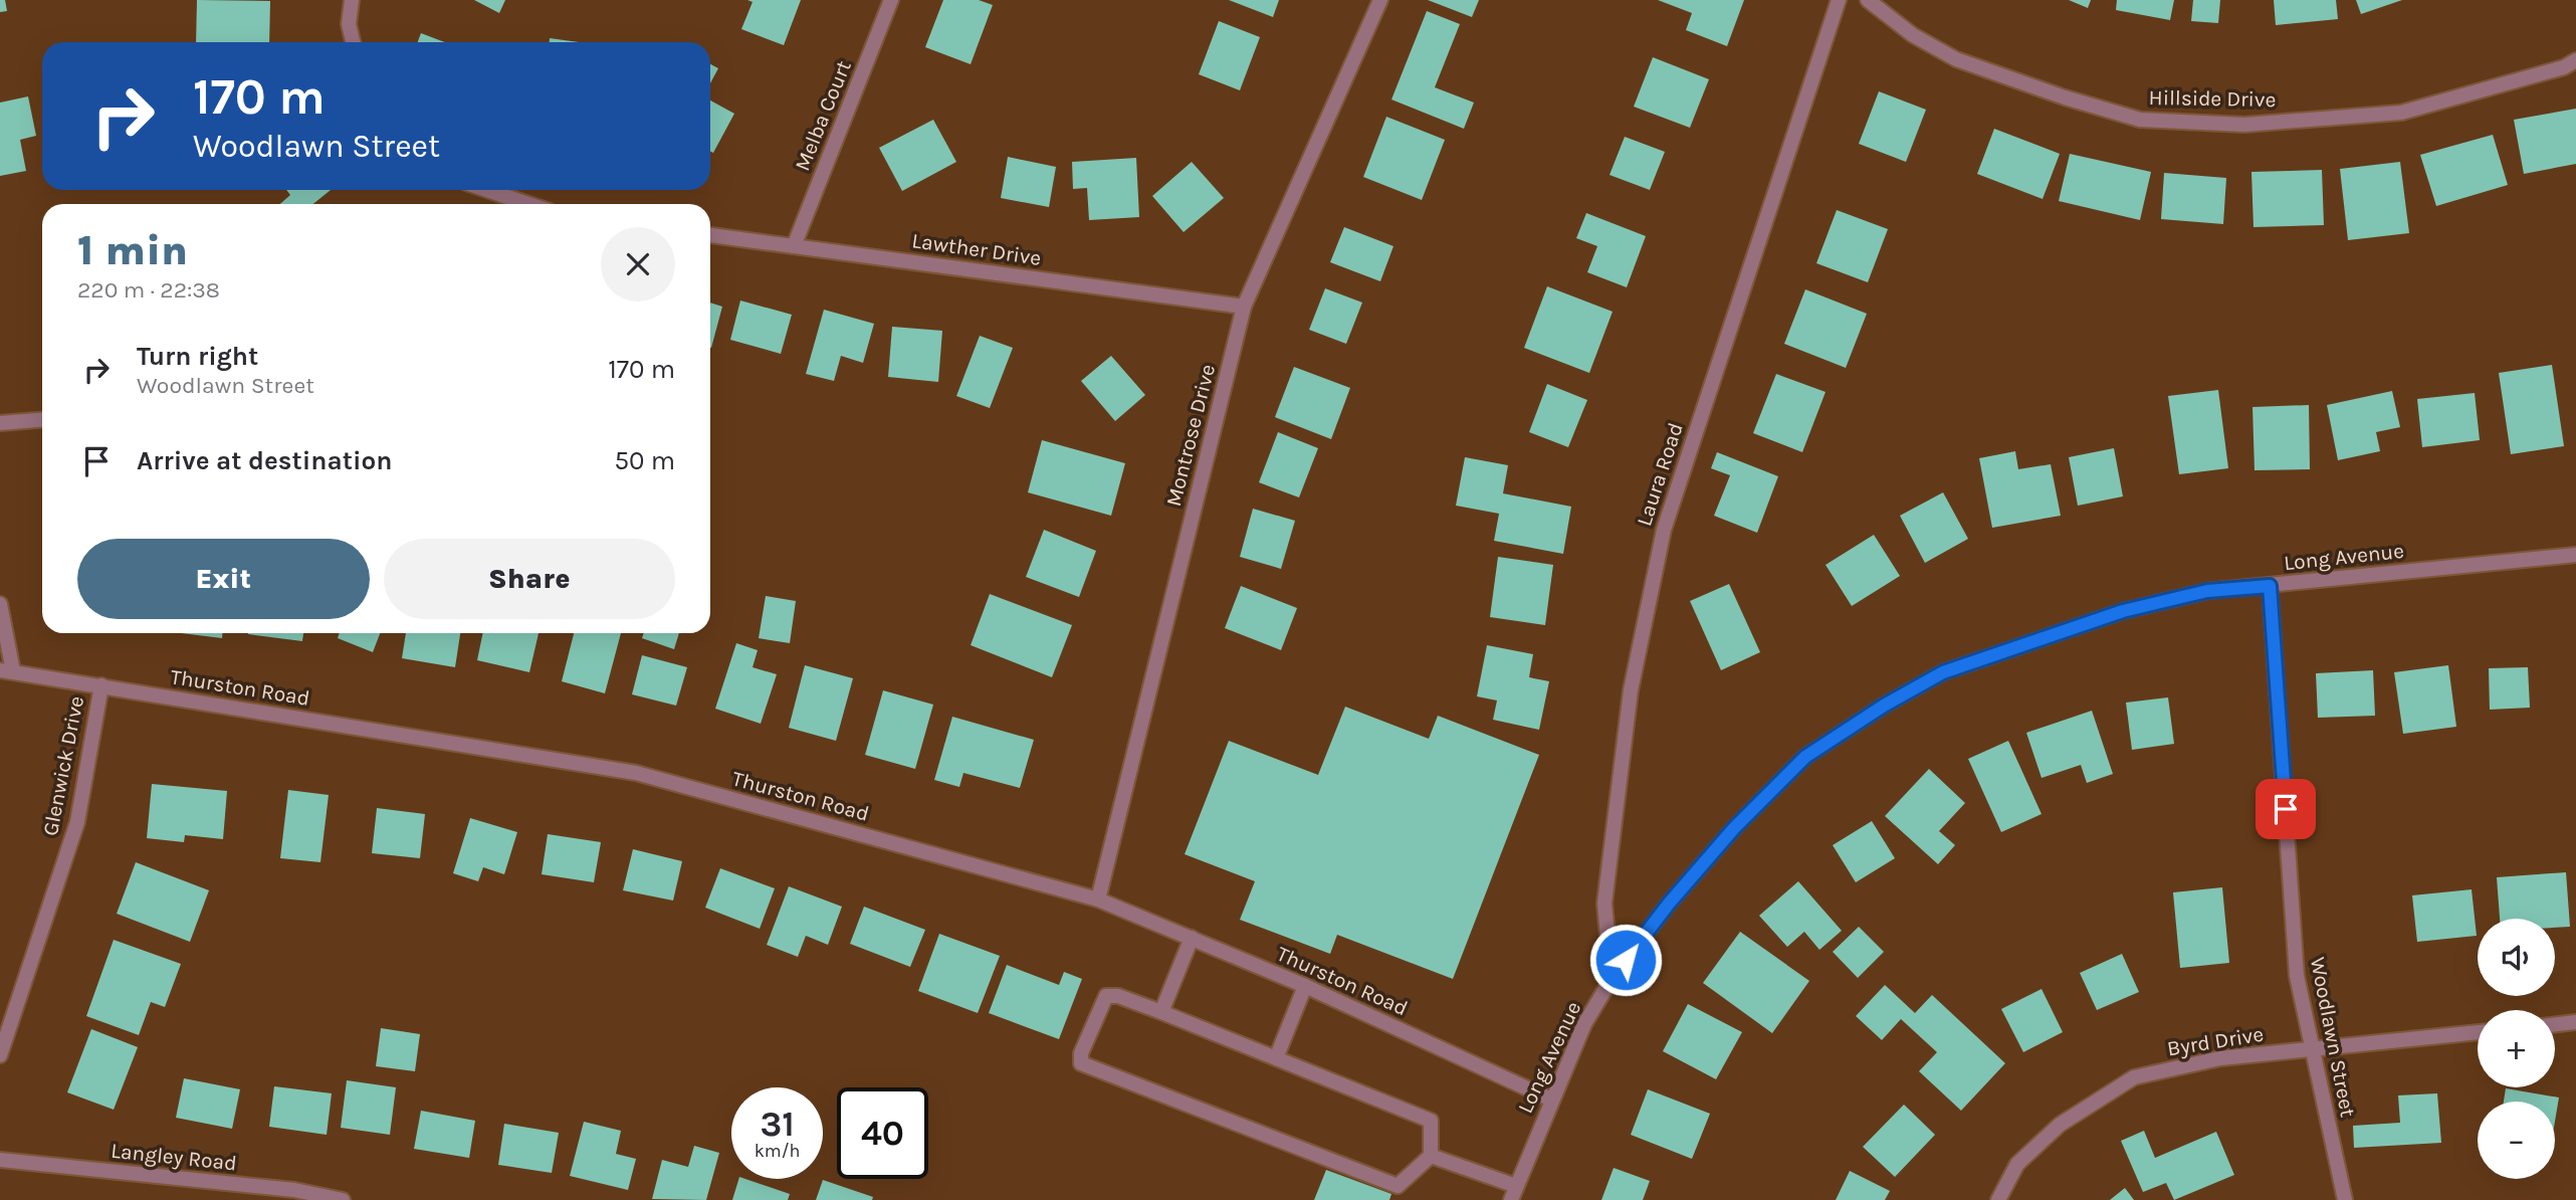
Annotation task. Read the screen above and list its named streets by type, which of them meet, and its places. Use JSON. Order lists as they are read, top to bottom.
{
  "streets": {
    "street": [
      "Hillside Drive",
      "Melba Court",
      "Lawther Drive",
      "Montrose Drive",
      "Laura Road",
      "Long Avenue",
      "Thurston Road",
      "Glenwick Drive",
      "Woodlawn Street",
      "Byrd Drive",
      "Langley Road"
    ]
  },
  "crossings": [
    ["Melba Court", "Lawther Drive"],
    ["Lawther Drive", "Montrose Drive"],
    ["Montrose Drive", "Thurston Road"],
    ["Laura Road", "Long Avenue"],
    ["Long Avenue", "Thurston Road"],
    ["Long Avenue", "Woodlawn Street"],
    ["Thurston Road", "Glenwick Drive"],
    ["Woodlawn Street", "Byrd Drive"]
  ],
  "page": {
    "turn": ["170 m", "Woodlawn Street"],
    "heading": ["1 min", "220 m · 22:38"],
    "list": [
      {
        "name": "Turn right",
        "note": "Woodlawn Street",
        "value": "170 m"
      },
      {
        "name": "Arrive at destination",
        "value": "50 m"
      }
    ],
    "buttons": ["Exit", "Share"],
    "map_buttons": ["+", "−"],
    "speed": "31 km/h",
    "limit": "40"
  }
}
